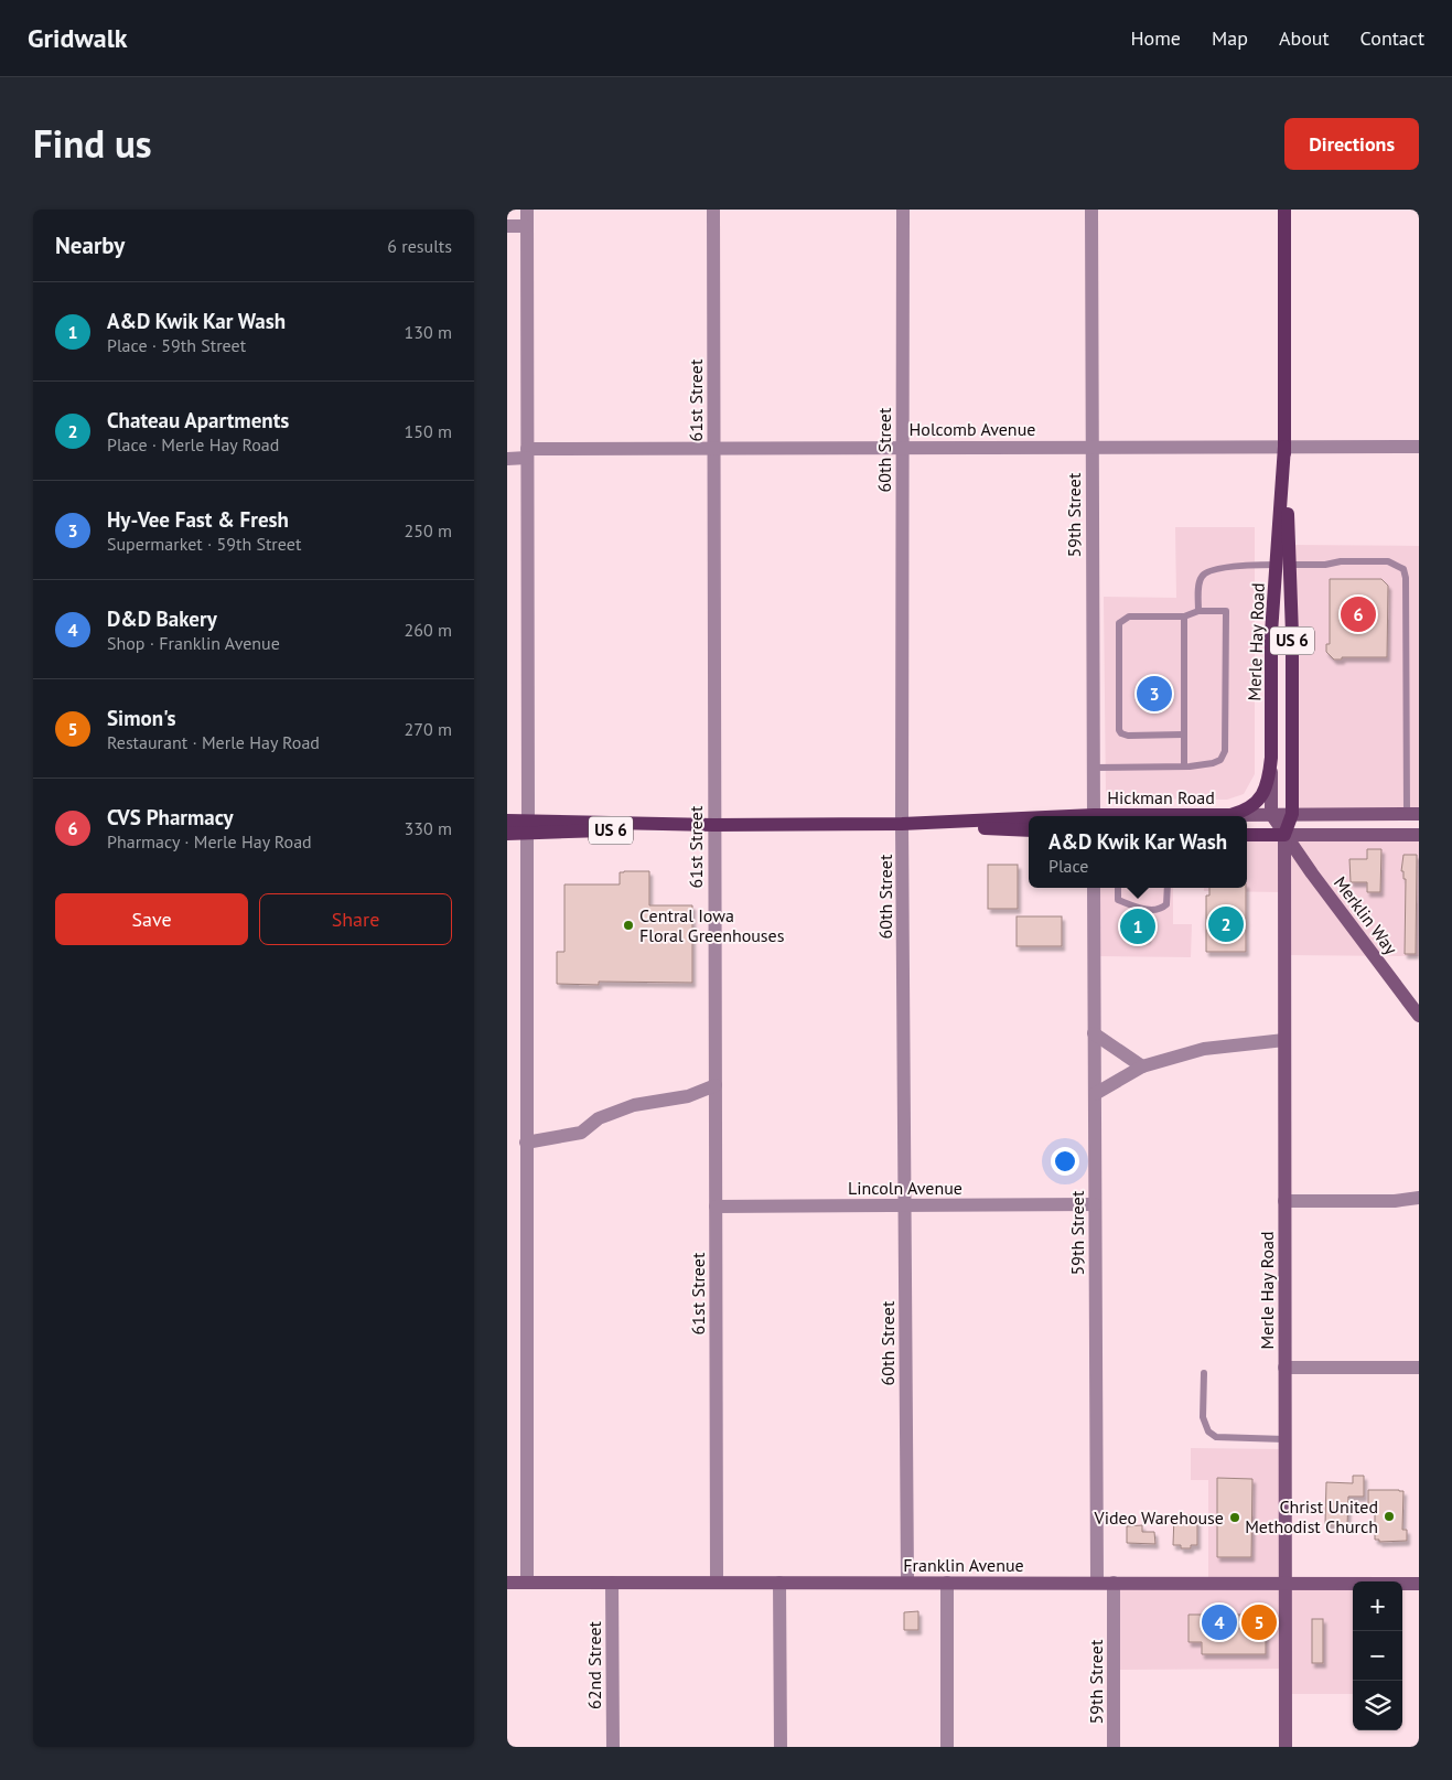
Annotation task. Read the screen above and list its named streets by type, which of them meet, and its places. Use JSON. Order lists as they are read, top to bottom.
{
  "streets": {
    "main road": ["US 6", "Merle Hay Road", "Hickman Road"],
    "street": [
      "61st Street",
      "Holcomb Avenue",
      "60th Street",
      "59th Street",
      "Merklin Way",
      "Lincoln Avenue",
      "Franklin Avenue",
      "62nd Street"
    ]
  },
  "crossings": [
    ["61st Street", "Holcomb Avenue"],
    ["61st Street", "Hickman Road"],
    ["61st Street", "Lincoln Avenue"],
    ["61st Street", "Franklin Avenue"],
    ["Holcomb Avenue", "60th Street"],
    ["Holcomb Avenue", "59th Street"],
    ["Holcomb Avenue", "Merle Hay Road"],
    ["60th Street", "Hickman Road"],
    ["60th Street", "Lincoln Avenue"],
    ["60th Street", "Franklin Avenue"],
    ["59th Street", "Lincoln Avenue"],
    ["59th Street", "Franklin Avenue"],
    ["US 6", "Merle Hay Road"],
    ["US 6", "Hickman Road"],
    ["Merle Hay Road", "Hickman Road"],
    ["Merle Hay Road", "Merklin Way"],
    ["Merle Hay Road", "Franklin Avenue"],
    ["Franklin Avenue", "62nd Street"]
  ],
  "places": ["Central Iowa Floral Greenhouses", "Christ United Methodist Church", "Video Warehouse"],
  "page": {
    "header": "Gridwalk",
    "nav": [
      "Home",
      "Map",
      "About",
      "Contact"
    ],
    "title": "Find us",
    "buttons": [
      "Directions",
      ["Save", "Share"]
    ],
    "heading": ["Nearby", "6 results"],
    "list": [
      {
        "mark": "1",
        "name": "A&D Kwik Kar Wash",
        "note": "Place · 59th Street",
        "value": "130 m"
      },
      {
        "mark": "2",
        "name": "Chateau Apartments",
        "note": "Place · Merle Hay Road",
        "value": "150 m"
      },
      {
        "mark": "3",
        "name": "Hy-Vee Fast & Fresh",
        "note": "Supermarket · 59th Street",
        "value": "250 m"
      },
      {
        "mark": "4",
        "name": "D&D Bakery",
        "note": "Shop · Franklin Avenue",
        "value": "260 m"
      },
      {
        "mark": "5",
        "name": "Simon's",
        "note": "Restaurant · Merle Hay Road",
        "value": "270 m"
      },
      {
        "mark": "6",
        "name": "CVS Pharmacy",
        "note": "Pharmacy · Merle Hay Road",
        "value": "330 m"
      }
    ],
    "pins": [
      "6",
      "3",
      "2",
      "1",
      "4",
      "5"
    ],
    "popup": ["A&D Kwik Kar Wash", "Place"],
    "map_buttons": ["+", "−"]
  }
}
